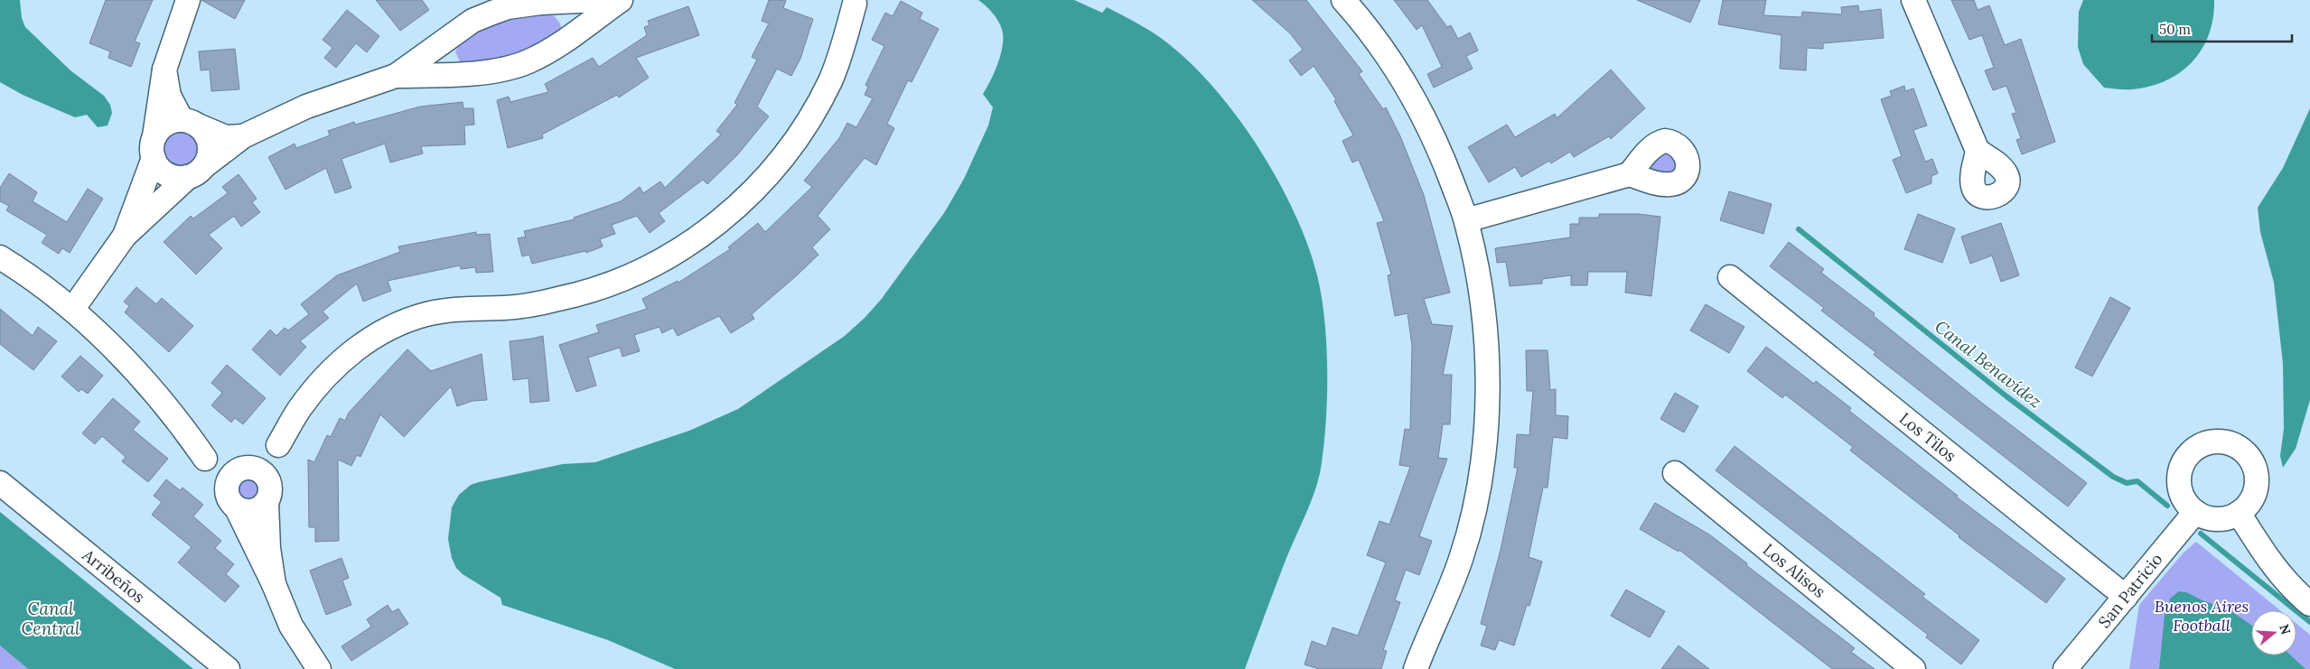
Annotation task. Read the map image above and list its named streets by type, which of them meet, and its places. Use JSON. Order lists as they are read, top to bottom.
{
  "streets": {
    "street": [
      "Los Tilos",
      "Los Alisos",
      "Arribeños",
      "San Patricio"
    ]
  },
  "crossings": [
    ["Los Tilos", "San Patricio"]
  ],
  "water": ["Canal Benavídez", "Canal Central"],
  "parks": ["Buenos Aires Football"],
  "scale_bar": "50 m",
  "north": "right"
}
